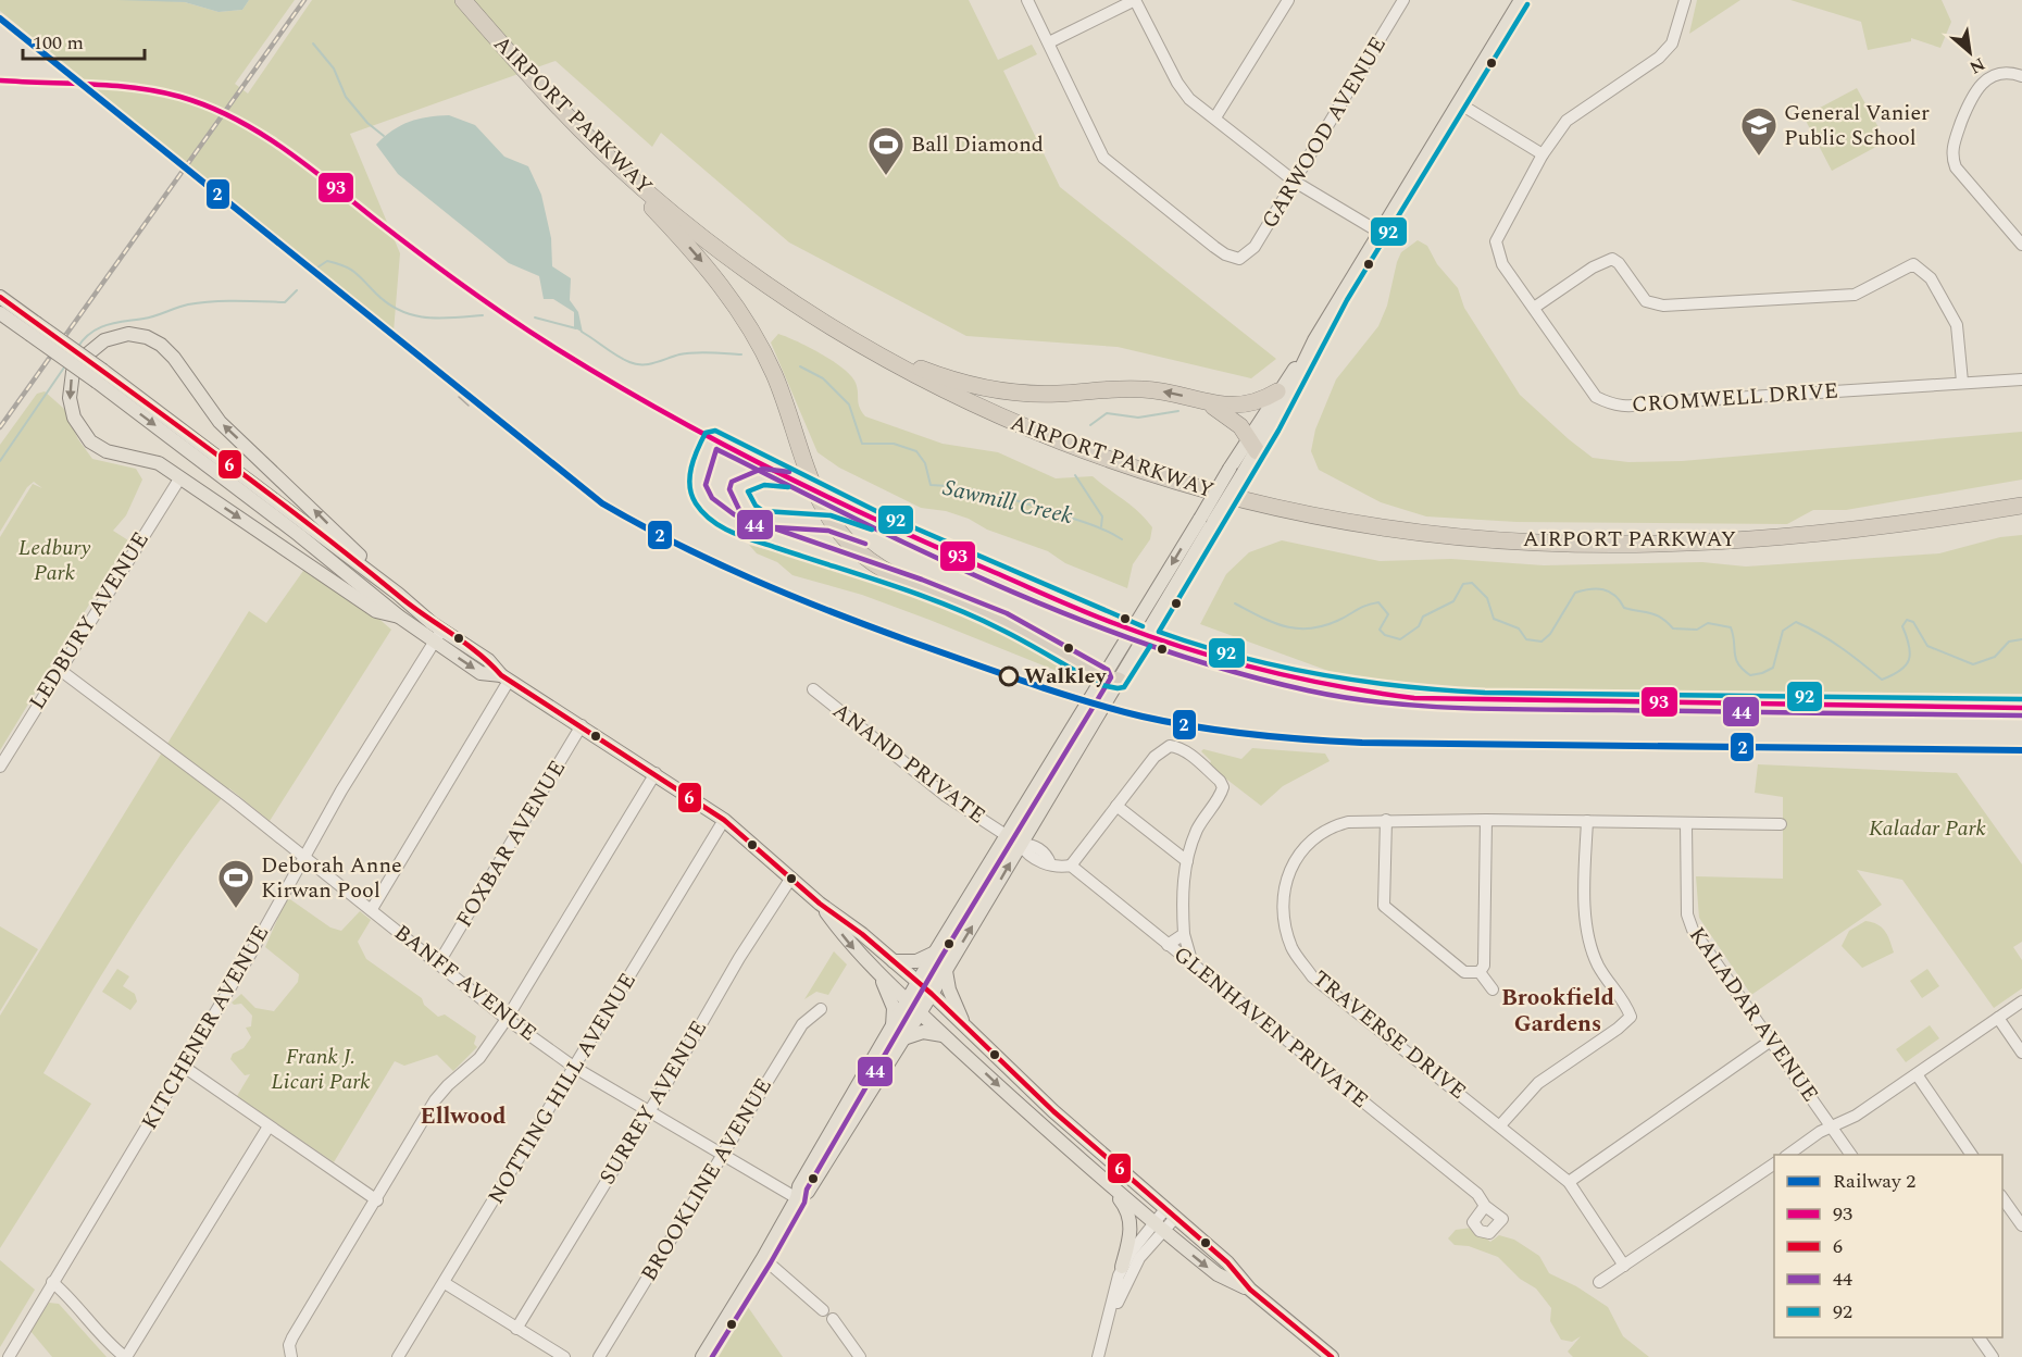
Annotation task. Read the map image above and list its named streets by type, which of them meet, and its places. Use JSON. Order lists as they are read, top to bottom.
{
  "streets": {
    "highway": ["AIRPORT PARKWAY"],
    "street": [
      "GARWOOD AVENUE",
      "CROMWELL DRIVE",
      "LEDBURY AVENUE",
      "ANAND PRIVATE",
      "FOXBAR AVENUE",
      "BANFF AVENUE",
      "KALADAR AVENUE",
      "KITCHENER AVENUE",
      "GLENHAVEN PRIVATE",
      "TRAVERSE DRIVE",
      "NOTTING HILL AVENUE",
      "SURREY AVENUE",
      "BROOKLINE AVENUE"
    ]
  },
  "crossings": [
    ["LEDBURY AVENUE", "BANFF AVENUE"],
    ["FOXBAR AVENUE", "BANFF AVENUE"],
    ["BANFF AVENUE", "KITCHENER AVENUE"],
    ["BANFF AVENUE", "NOTTING HILL AVENUE"],
    ["BANFF AVENUE", "SURREY AVENUE"],
    ["BANFF AVENUE", "BROOKLINE AVENUE"],
    ["KALADAR AVENUE", "TRAVERSE DRIVE"]
  ],
  "districts": ["Brookfield Gardens", "Ellwood"],
  "water": ["Sawmill Creek"],
  "parks": ["Ledbury Park", "Kaladar Park", "Frank J. Licari Park"],
  "places": {
    "school or university": ["General Vanier Public School"],
    "sports": ["Ball Diamond", "Deborah Anne Kirwan Pool"],
    "other": ["Walkley"]
  },
  "lines": [
    "transit line 92",
    "rail line 2",
    "transit line 93",
    "transit line 6",
    "transit line 44"
  ],
  "legend": [
    "Railway 2",
    "93",
    "6",
    "44",
    "92"
  ],
  "scale_bar": "100 m",
  "north": "bottom right"
}
